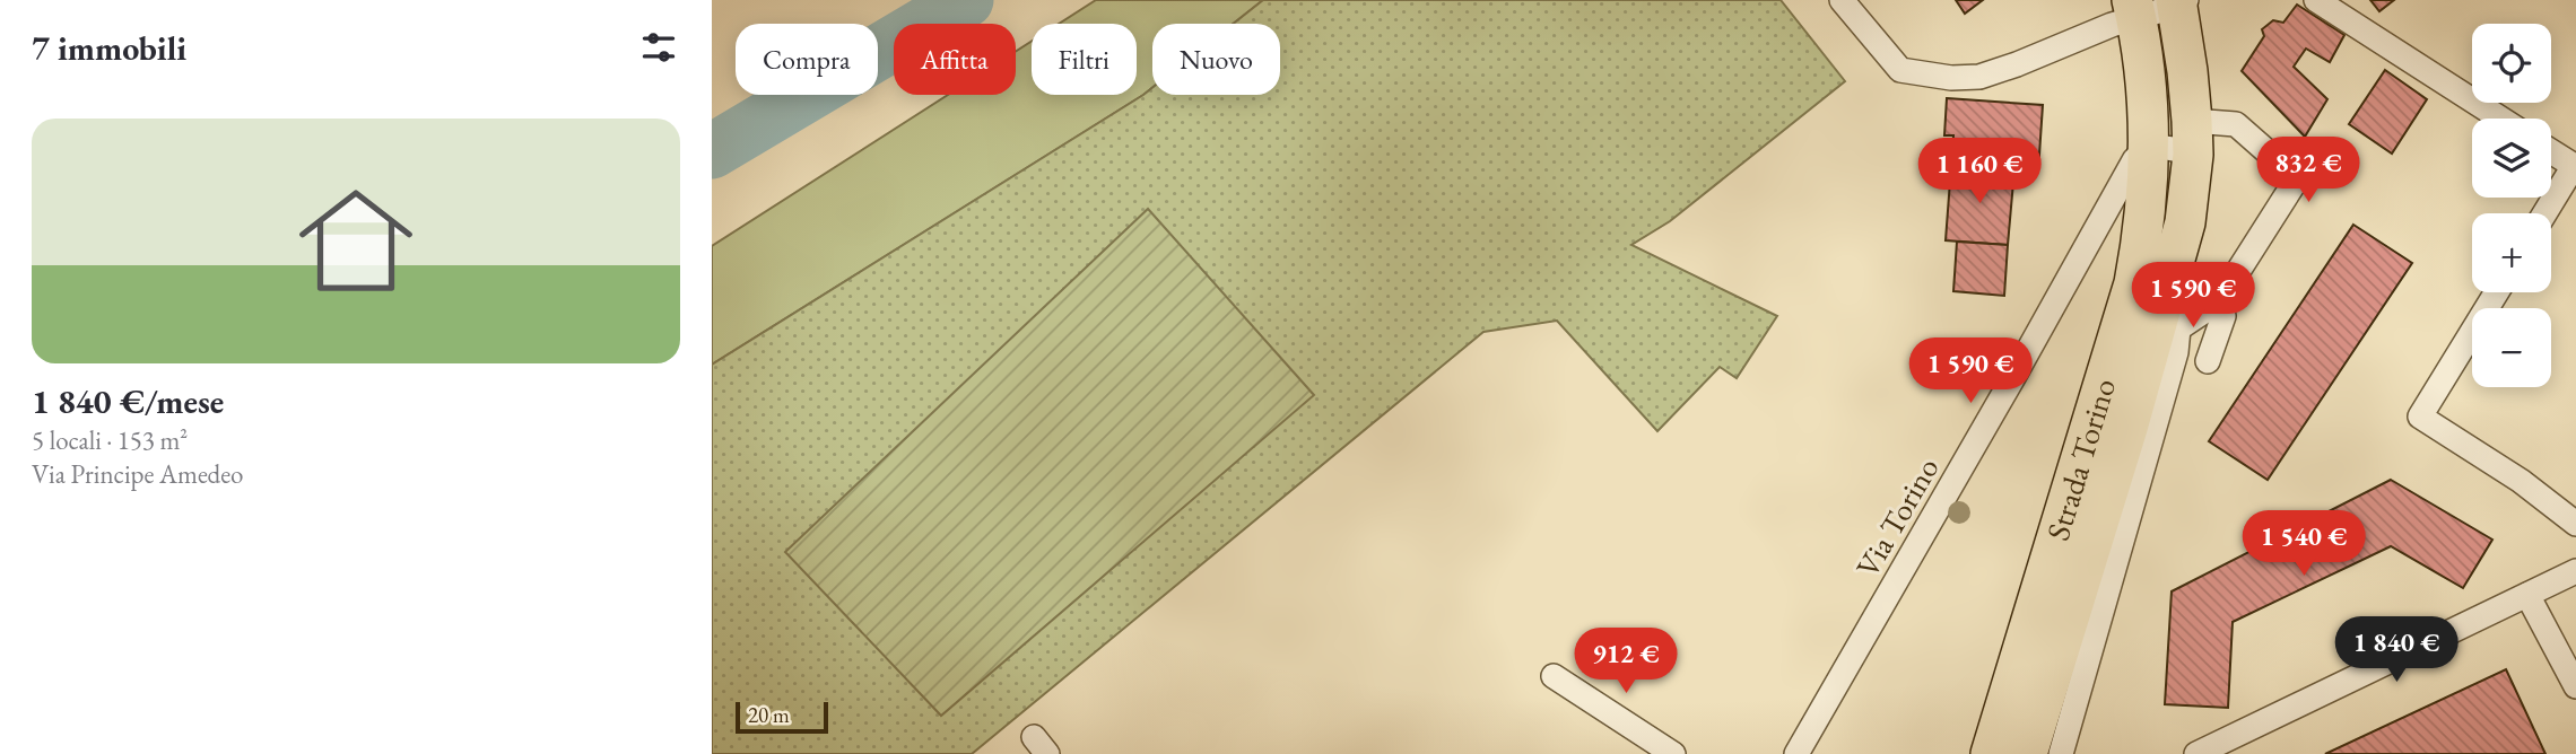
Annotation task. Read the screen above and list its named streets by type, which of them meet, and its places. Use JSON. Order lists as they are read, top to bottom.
{
  "streets": {
    "main road": ["Strada Torino"],
    "street": ["Via Torino"]
  },
  "crossings": [
    ["Strada Torino", "Via Torino"]
  ],
  "scale_bar": "20 m",
  "page": {
    "heading": "7 immobili",
    "map_buttons": ["+", "−"],
    "chip": [
      "Compra",
      "Affitta",
      "Filtri",
      "Nuovo"
    ],
    "list": [
      {
        "name": "1 840 €/mese",
        "note": "5 locali · 153 m² · Via Principe Amedeo"
      }
    ],
    "price": [
      "832 €",
      "1 160 €",
      "1 590 €",
      "1 590 €",
      "1 540 €",
      "1 840 €",
      "912 €"
    ],
    "scale": "20 m"
  }
}
